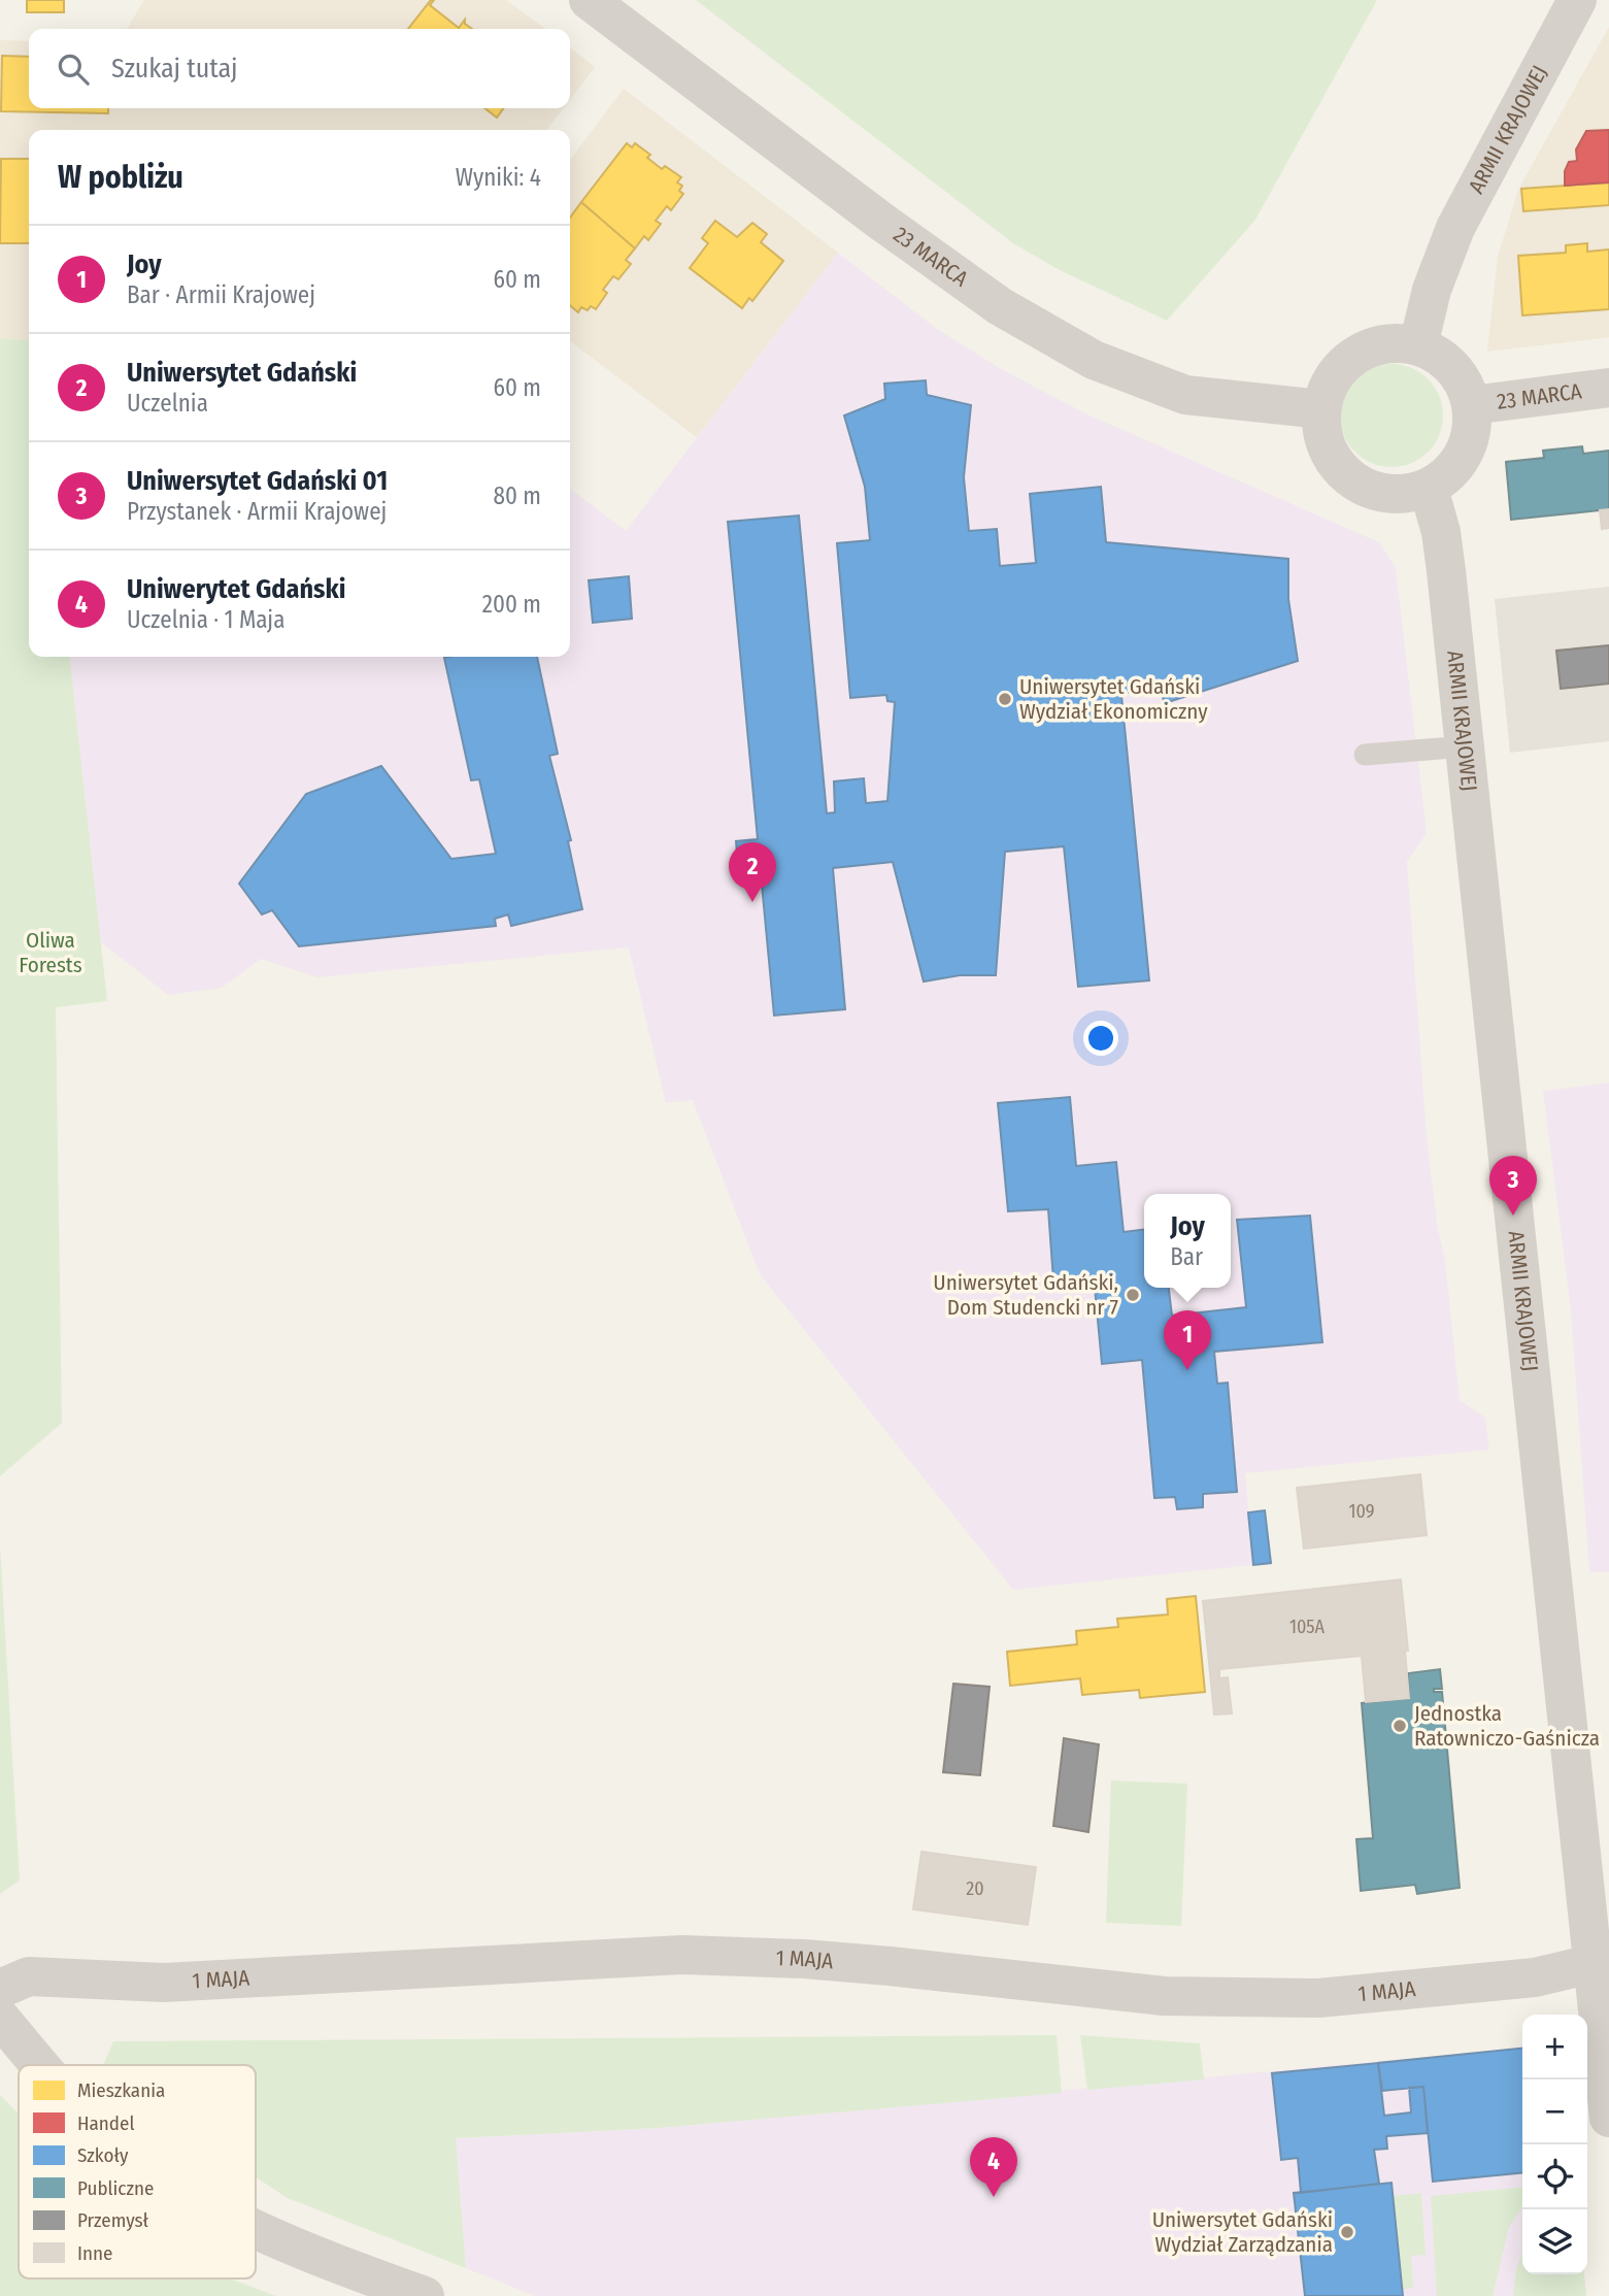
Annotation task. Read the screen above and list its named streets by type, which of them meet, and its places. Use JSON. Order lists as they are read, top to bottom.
{
  "streets": {
    "street": ["ARMII KRAJOWEJ", "23 MARCA", "1 MAJA"]
  },
  "crossings": [
    ["ARMII KRAJOWEJ", "23 MARCA"],
    ["ARMII KRAJOWEJ", "1 MAJA"]
  ],
  "parks": ["Oliwa Forests"],
  "places": [
    "Uniwersytet Gdański Wydział Ekonomiczny",
    "Uniwersytet Gdański, Dom Studencki nr 7",
    "Jednostka Ratowniczo-Gaśnicza",
    "Uniwersytet Gdański Wydział Zarządzania"
  ],
  "house_numbers": ["109", "105A", "20"],
  "legend": [
    "Mieszkania",
    "Handel",
    "Szkoły",
    "Publiczne",
    "Przemysł",
    "Inne"
  ],
  "page": {
    "search": "Szukaj tutaj",
    "heading": ["W pobliżu", "Wyniki: 4"],
    "list": [
      {
        "mark": "1",
        "name": "Joy",
        "note": "Bar · Armii Krajowej",
        "value": "60 m"
      },
      {
        "mark": "2",
        "name": "Uniwersytet Gdański",
        "note": "Uczelnia",
        "value": "60 m"
      },
      {
        "mark": "3",
        "name": "Uniwersytet Gdański 01",
        "note": "Przystanek · Armii Krajowej",
        "value": "80 m"
      },
      {
        "mark": "4",
        "name": "Uniwerytet Gdański",
        "note": "Uczelnia · 1 Maja",
        "value": "200 m"
      }
    ],
    "pins": [
      "2",
      "3",
      "1",
      "4"
    ],
    "popup": ["Joy", "Bar"],
    "map_buttons": ["+", "−"]
  }
}
